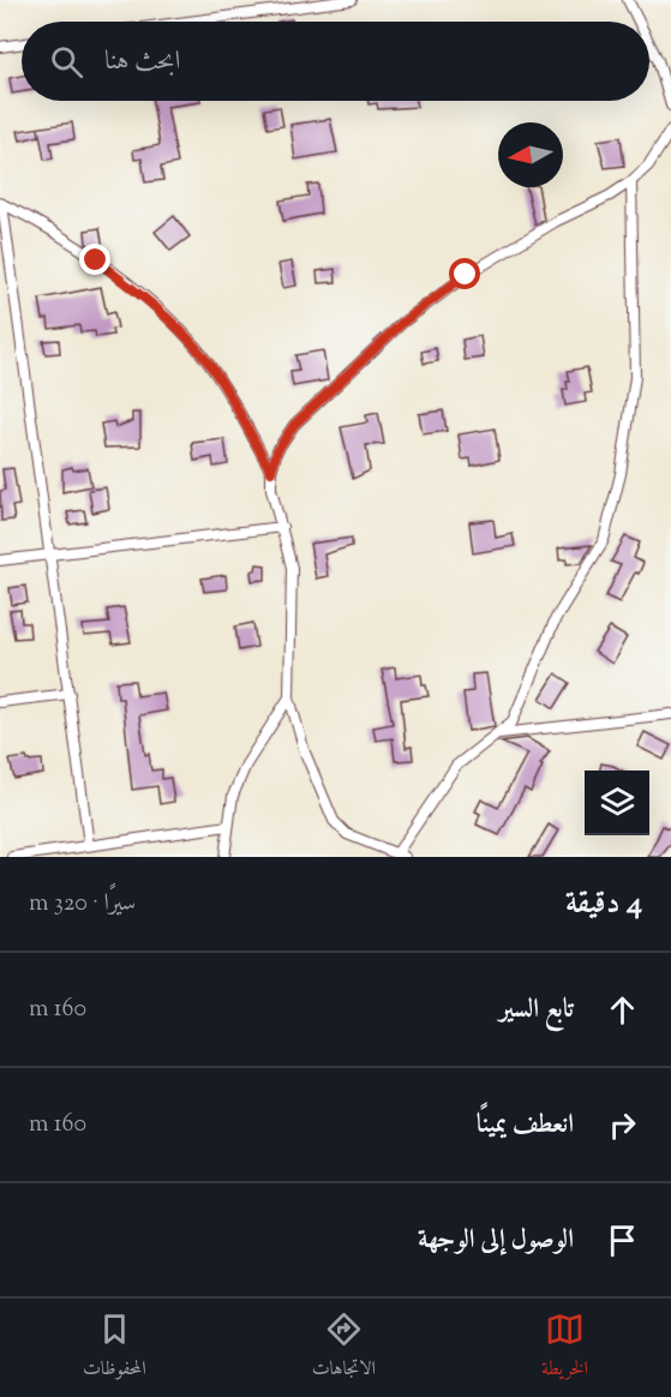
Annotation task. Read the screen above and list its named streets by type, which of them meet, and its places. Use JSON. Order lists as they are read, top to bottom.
{
  "north": "left",
  "page": {
    "search": "ابحث هنا",
    "heading": ["4 دقيقة", "سيرًا · 320 m"],
    "list": [
      ["تابع السير", "160 m"],
      ["انعطف يمينًا", "160 m"],
      "الوصول إلى الوجهة"
    ],
    "nav": ["الخريطة", "الاتجاهات", "المحفوظات"]
  }
}
